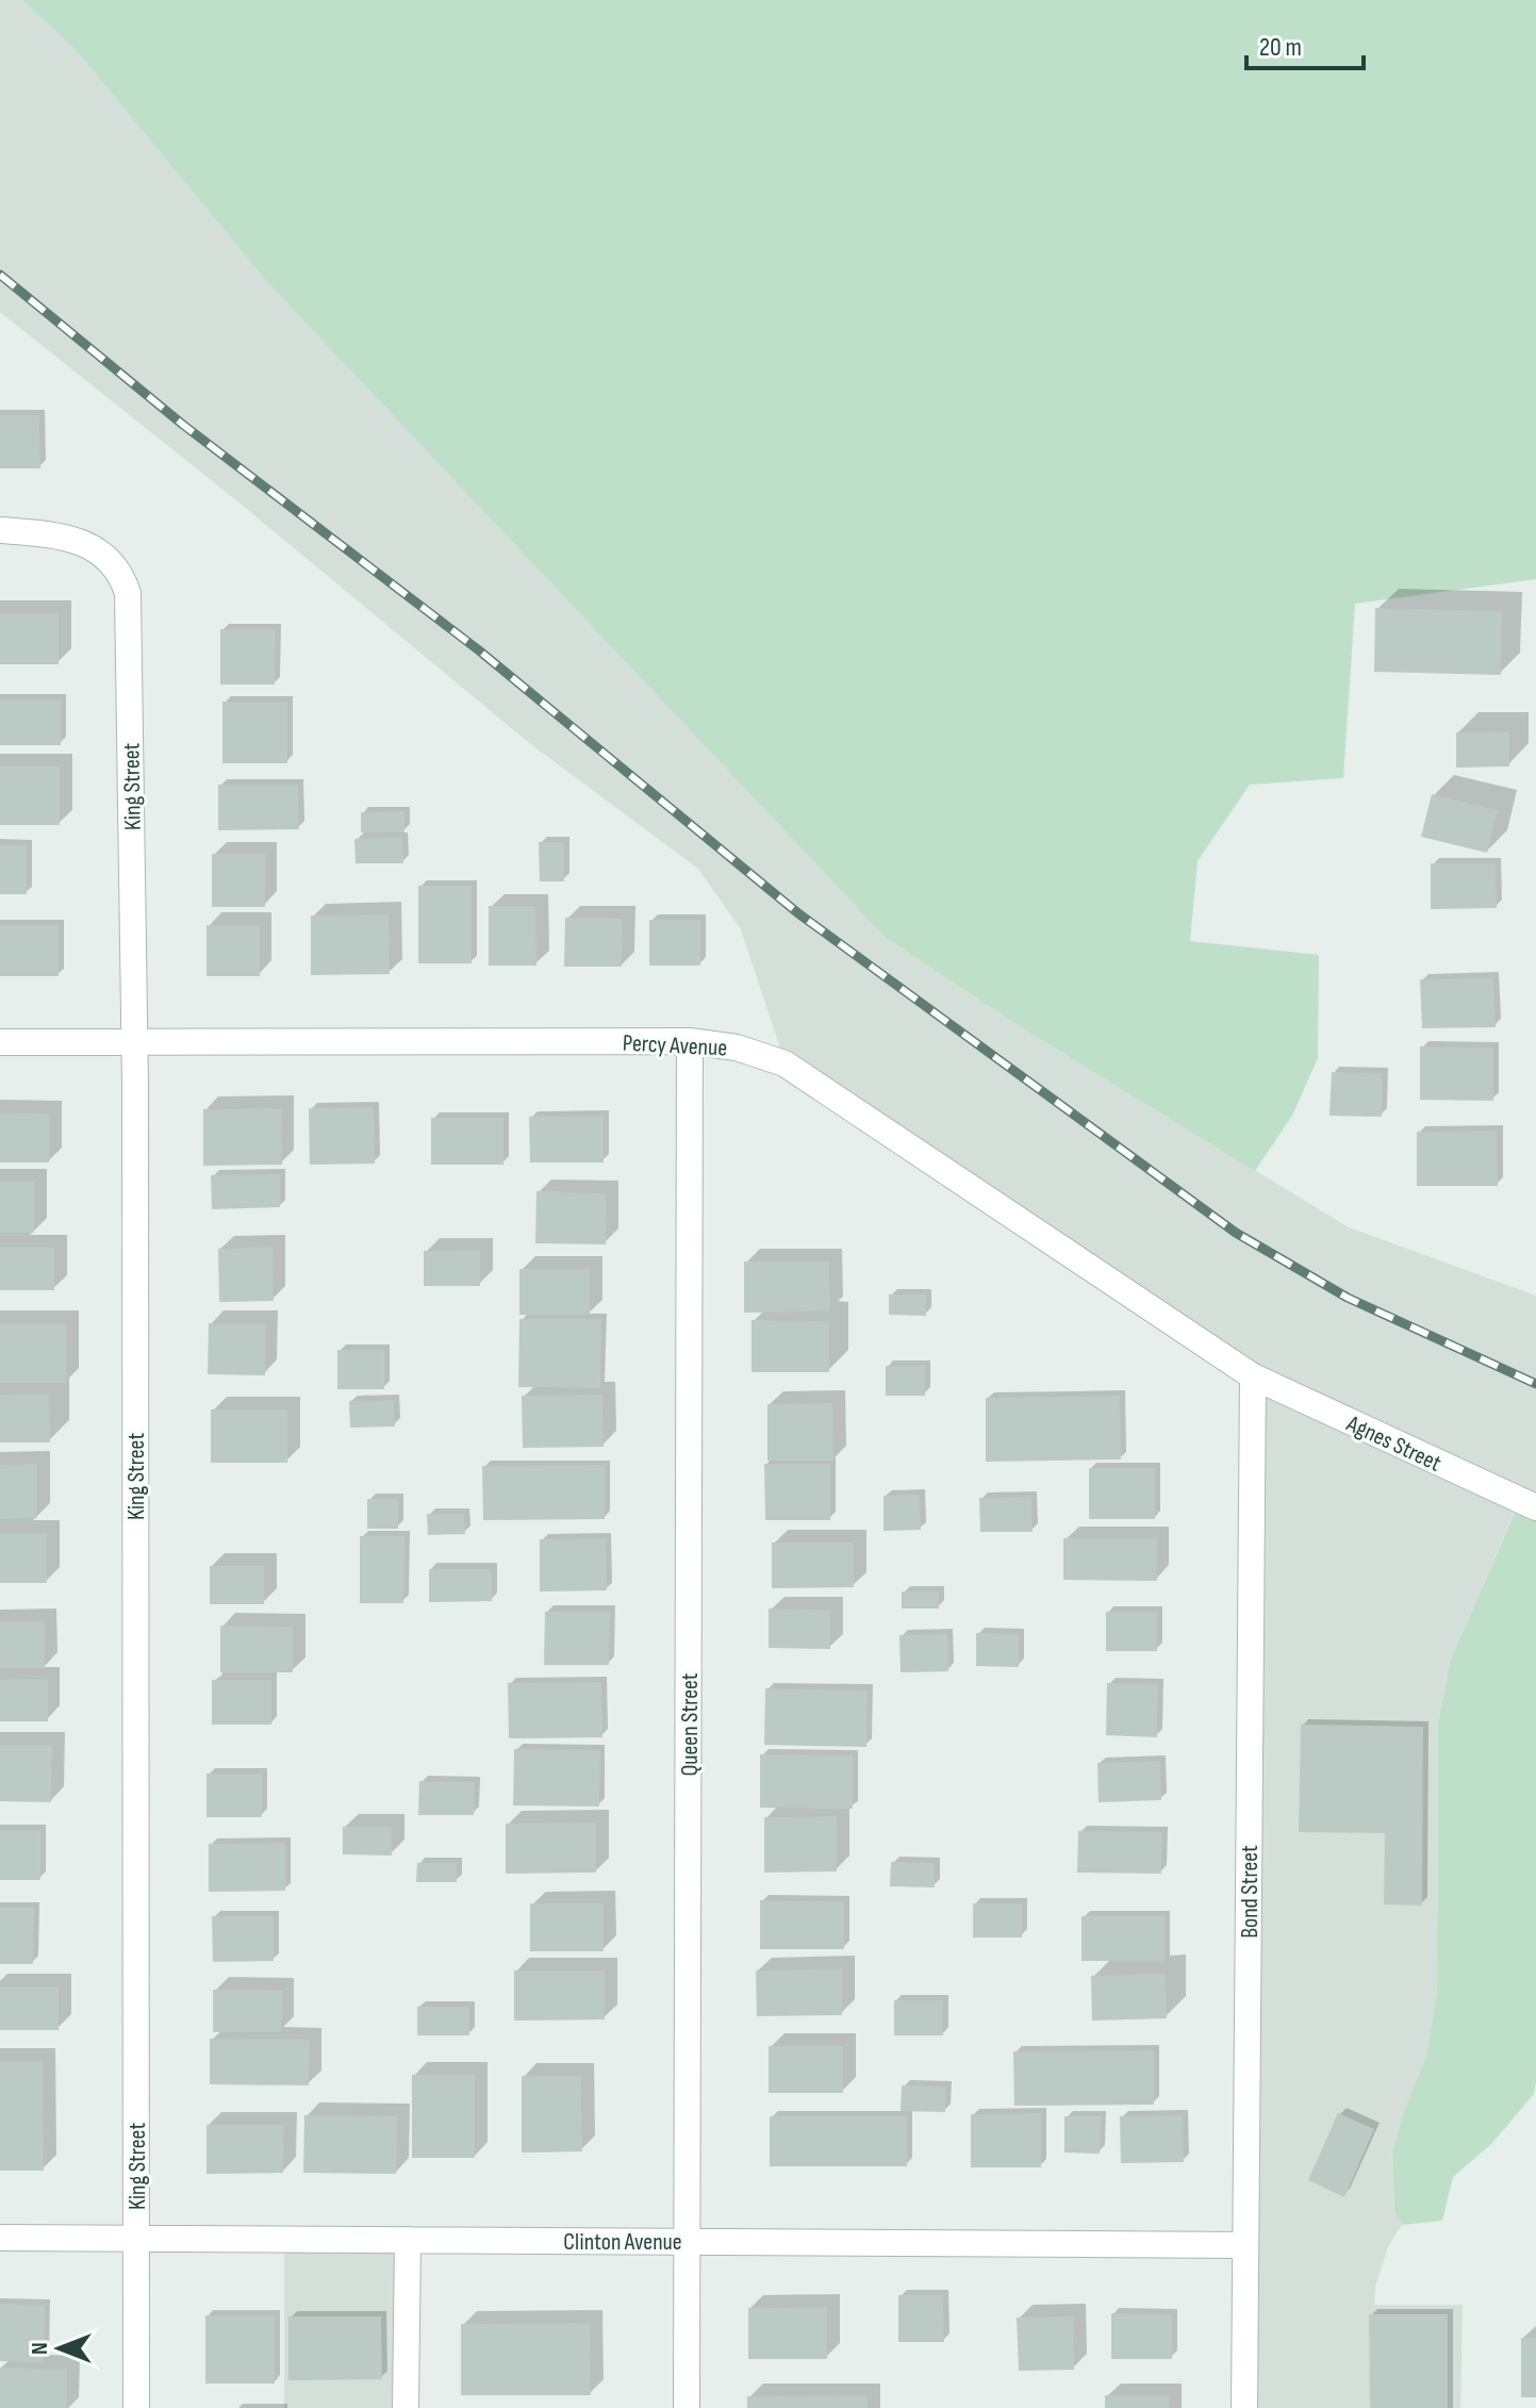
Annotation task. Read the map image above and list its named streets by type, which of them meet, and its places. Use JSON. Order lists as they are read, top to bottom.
{
  "streets": {
    "street": [
      "King Street",
      "Percy Avenue",
      "Agnes Street",
      "Queen Street",
      "Bond Street",
      "Clinton Avenue"
    ]
  },
  "crossings": [
    ["King Street", "Percy Avenue"],
    ["King Street", "Clinton Avenue"],
    ["Percy Avenue", "Agnes Street"],
    ["Percy Avenue", "Queen Street"],
    ["Percy Avenue", "Bond Street"],
    ["Agnes Street", "Bond Street"],
    ["Queen Street", "Clinton Avenue"],
    ["Bond Street", "Clinton Avenue"]
  ],
  "scale_bar": "20 m",
  "north": "left"
}
